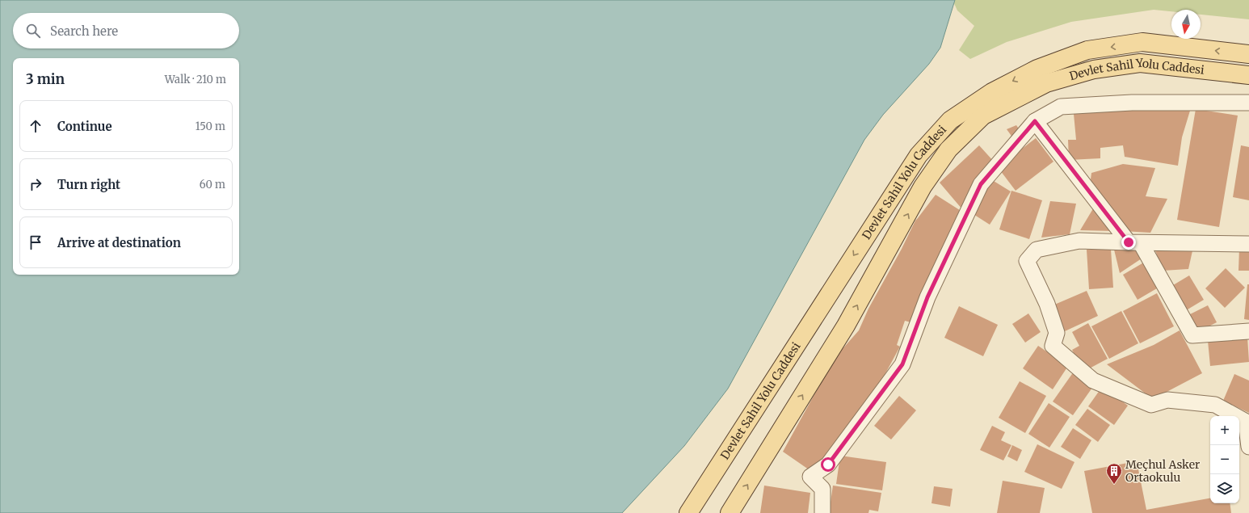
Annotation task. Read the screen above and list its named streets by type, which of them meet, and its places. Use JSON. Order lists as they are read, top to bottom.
{
  "streets": {
    "main road": ["Devlet Sahil Yolu Caddesi"]
  },
  "places": {
    "building": ["Meçhul Asker Ortaokulu"]
  },
  "north": "bottom",
  "page": {
    "search": "Search here",
    "heading": ["3 min", "Walk · 210 m"],
    "list": [
      ["Continue", "150 m"],
      ["Turn right", "60 m"],
      "Arrive at destination"
    ],
    "map_buttons": ["+", "−"]
  }
}
